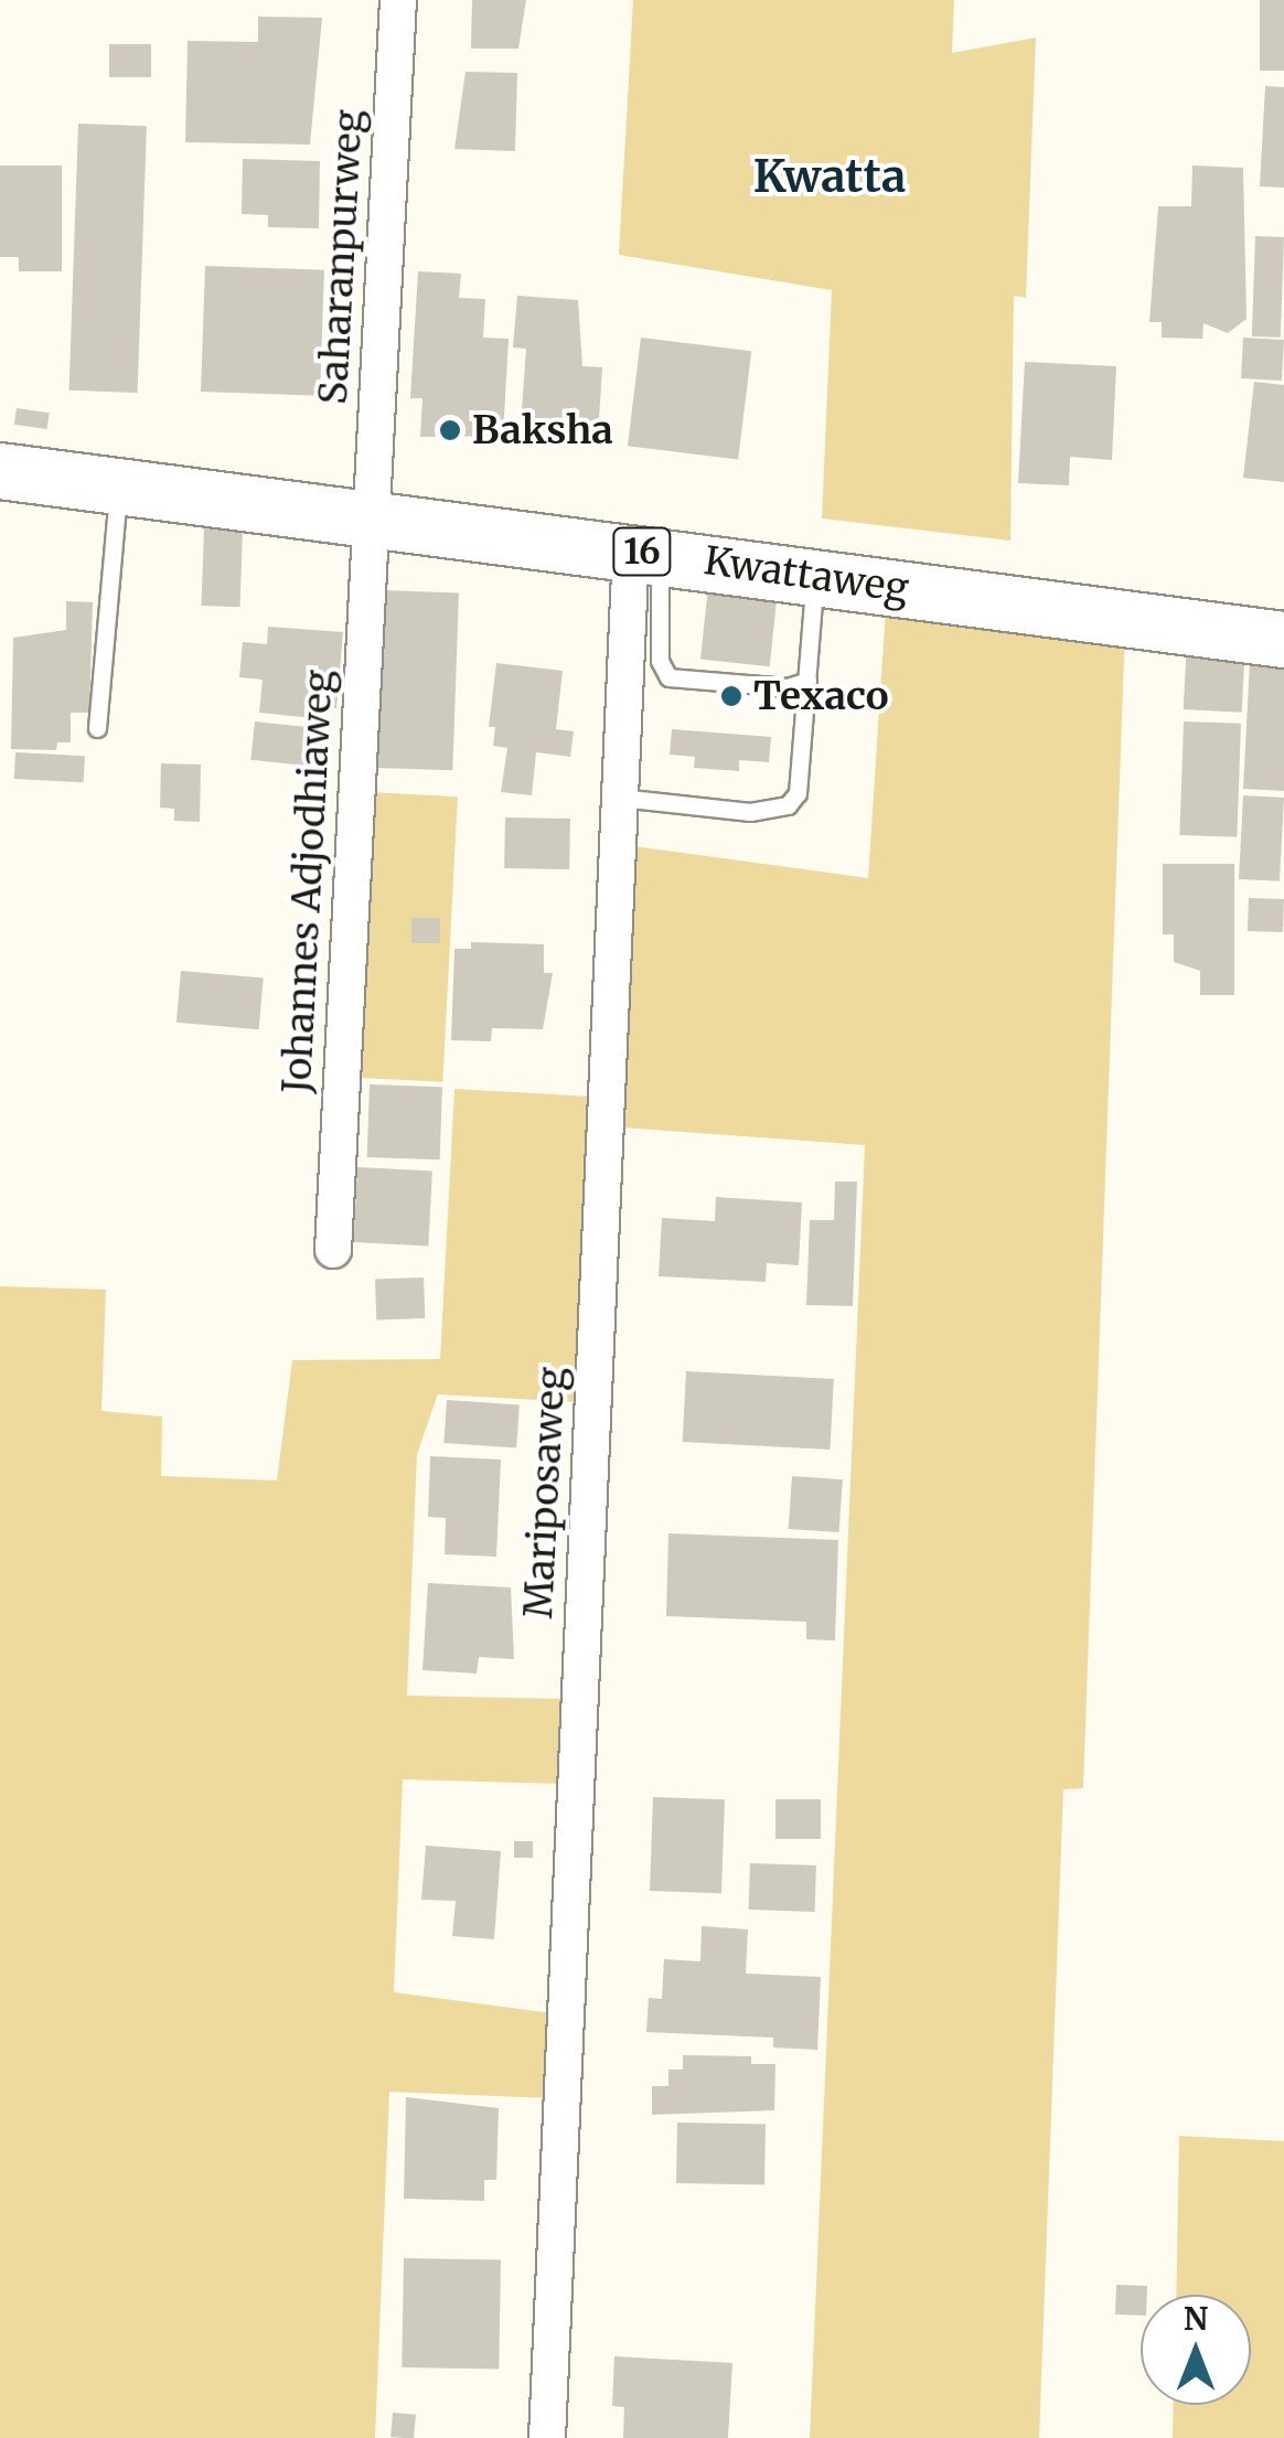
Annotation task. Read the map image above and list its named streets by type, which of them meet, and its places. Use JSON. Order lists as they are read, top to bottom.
{
  "streets": {
    "main road": ["16", "Kwattaweg"],
    "street": ["Saharanpurweg", "Johannes Adjodhiaweg", "Mariposaweg"]
  },
  "crossings": [
    ["Saharanpurweg", "Kwattaweg"],
    ["Saharanpurweg", "Johannes Adjodhiaweg"],
    ["Kwattaweg", "Johannes Adjodhiaweg"],
    ["Kwattaweg", "Mariposaweg"]
  ],
  "districts": ["Kwatta"],
  "places": ["Baksha", "Texaco"],
  "north": "top"
}
